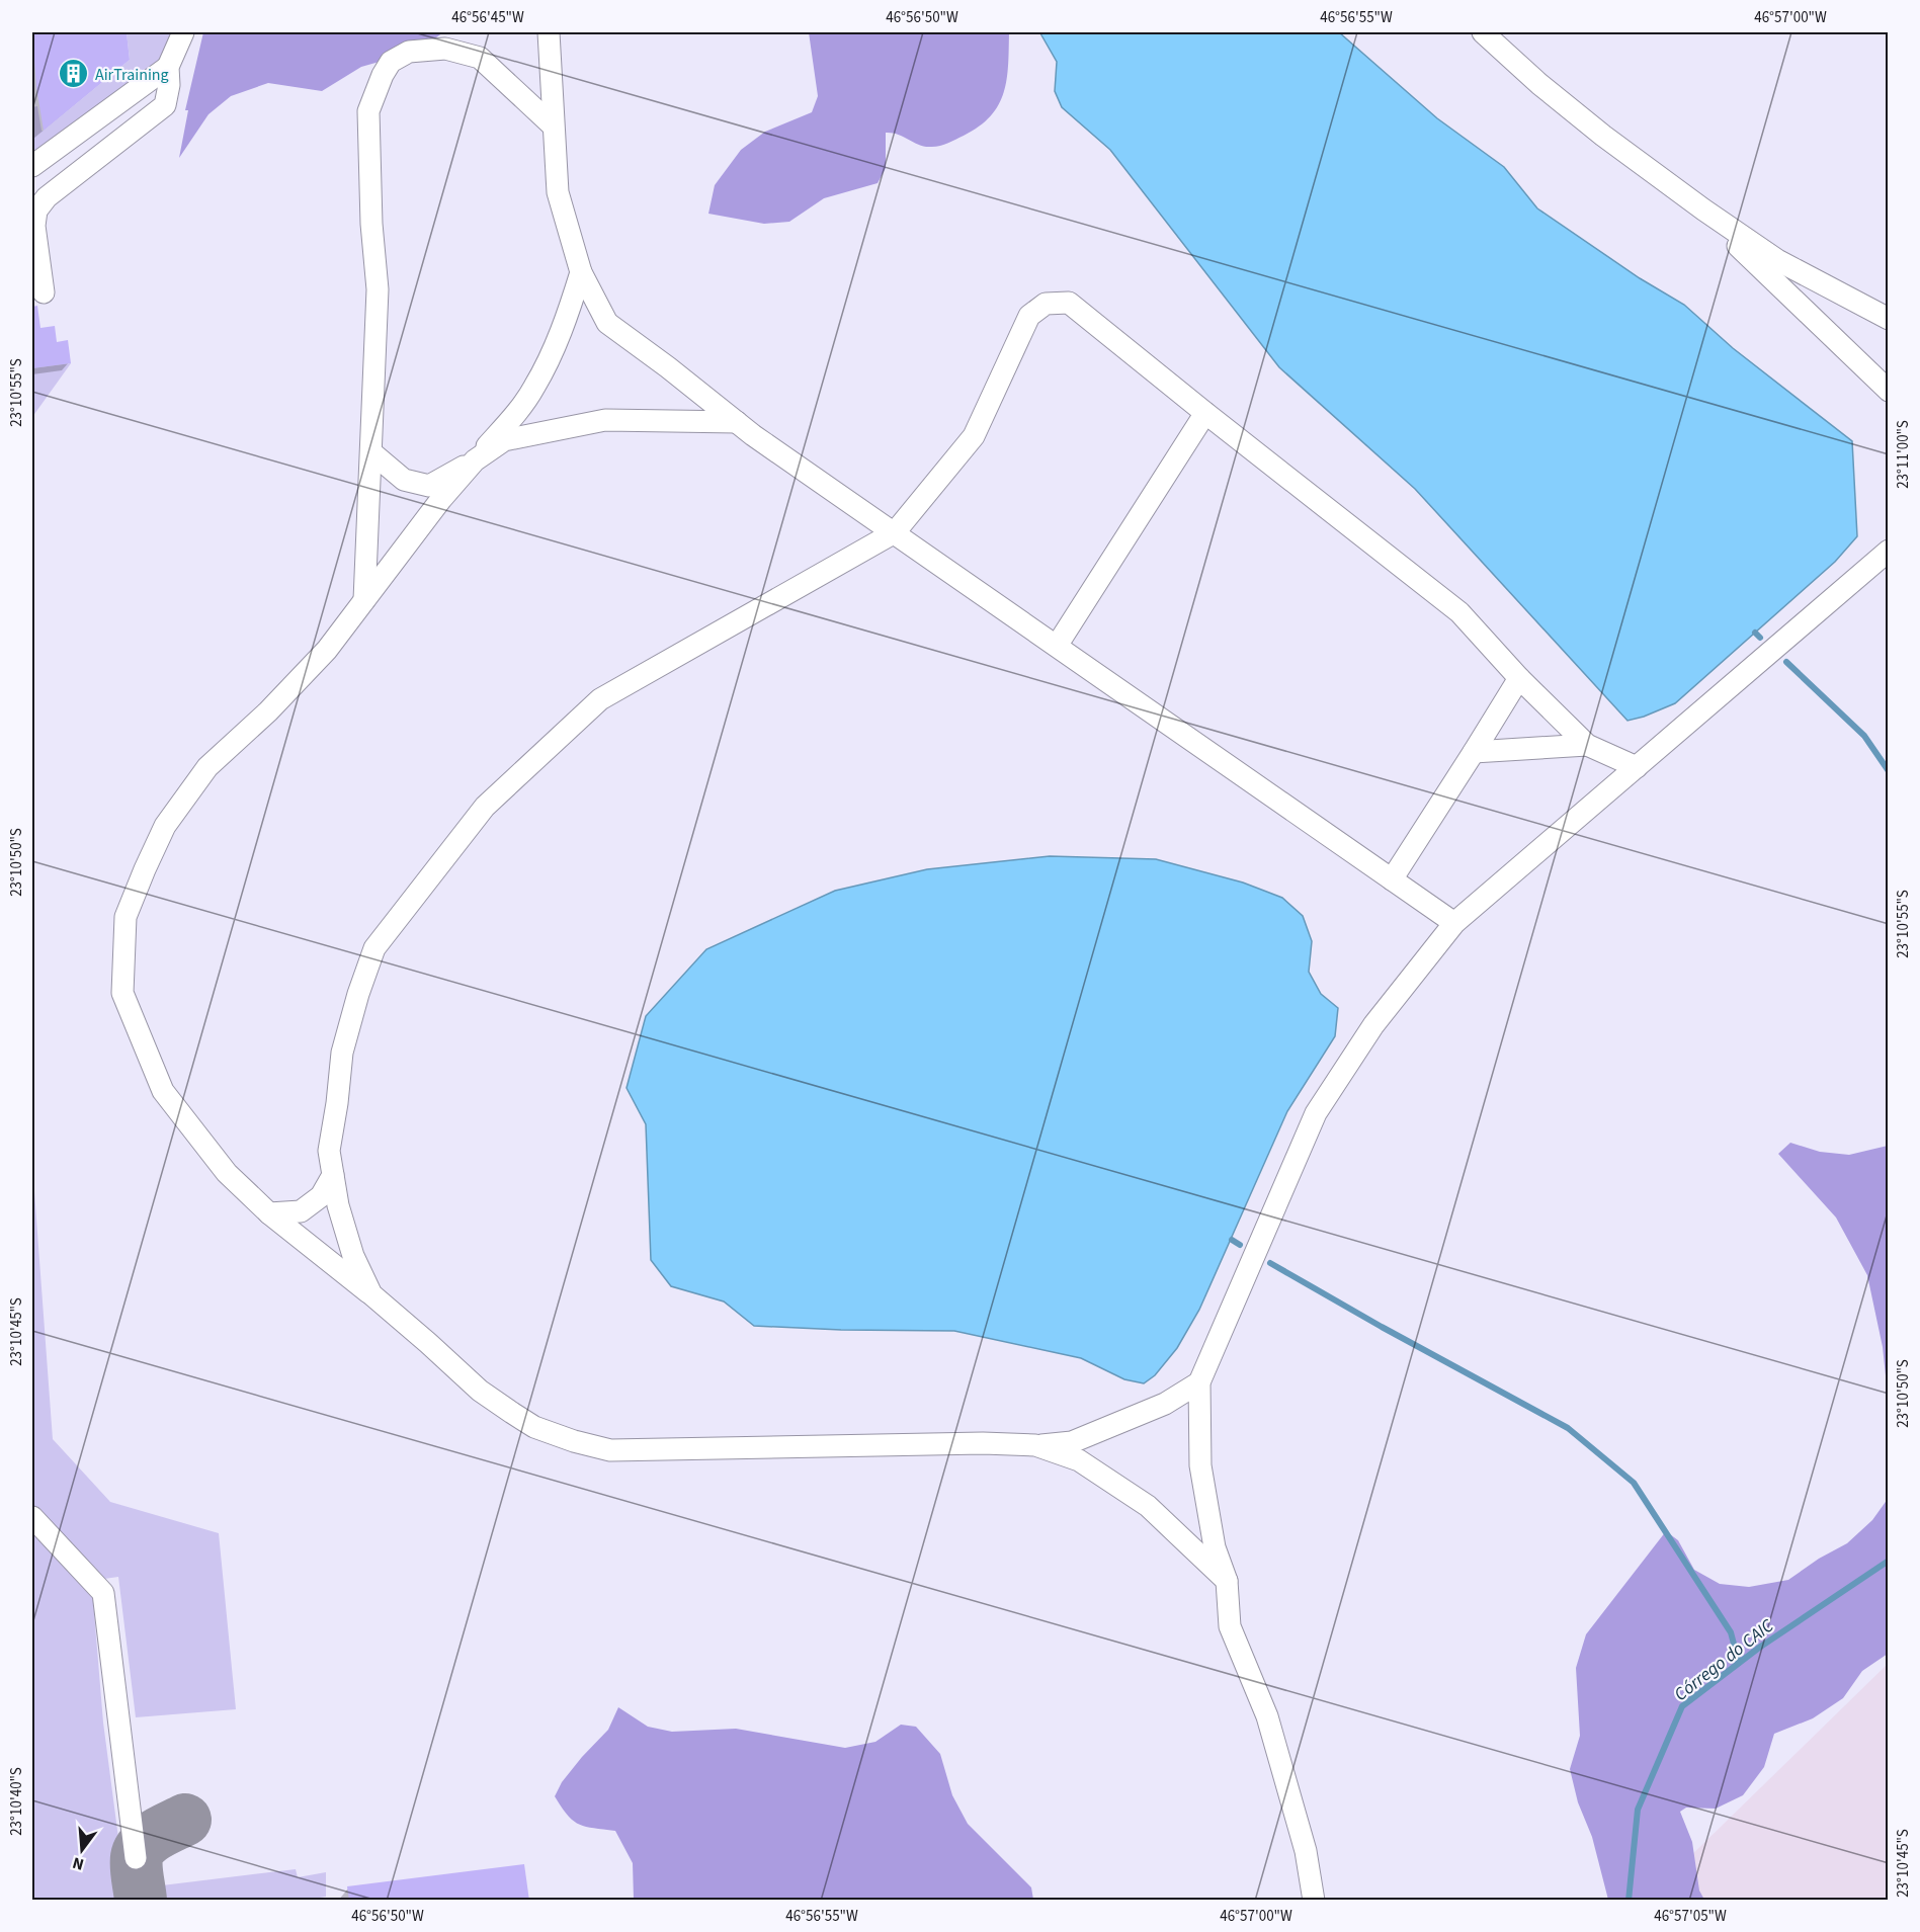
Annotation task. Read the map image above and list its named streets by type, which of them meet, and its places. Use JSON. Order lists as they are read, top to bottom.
{
  "water": ["Córrego do CAIC"],
  "places": {
    "building": ["AirTraining"]
  },
  "north": "bottom",
  "coordinates": [
    "46°56'45\"W",
    "46°56'50\"W",
    "46°56'55\"W",
    "46°57'00\"W",
    "23°10'55\"S",
    "23°11'00\"S",
    "23°10'50\"S",
    "23°10'45\"S",
    "23°10'40\"S",
    "46°57'05\"W"
  ]
}
